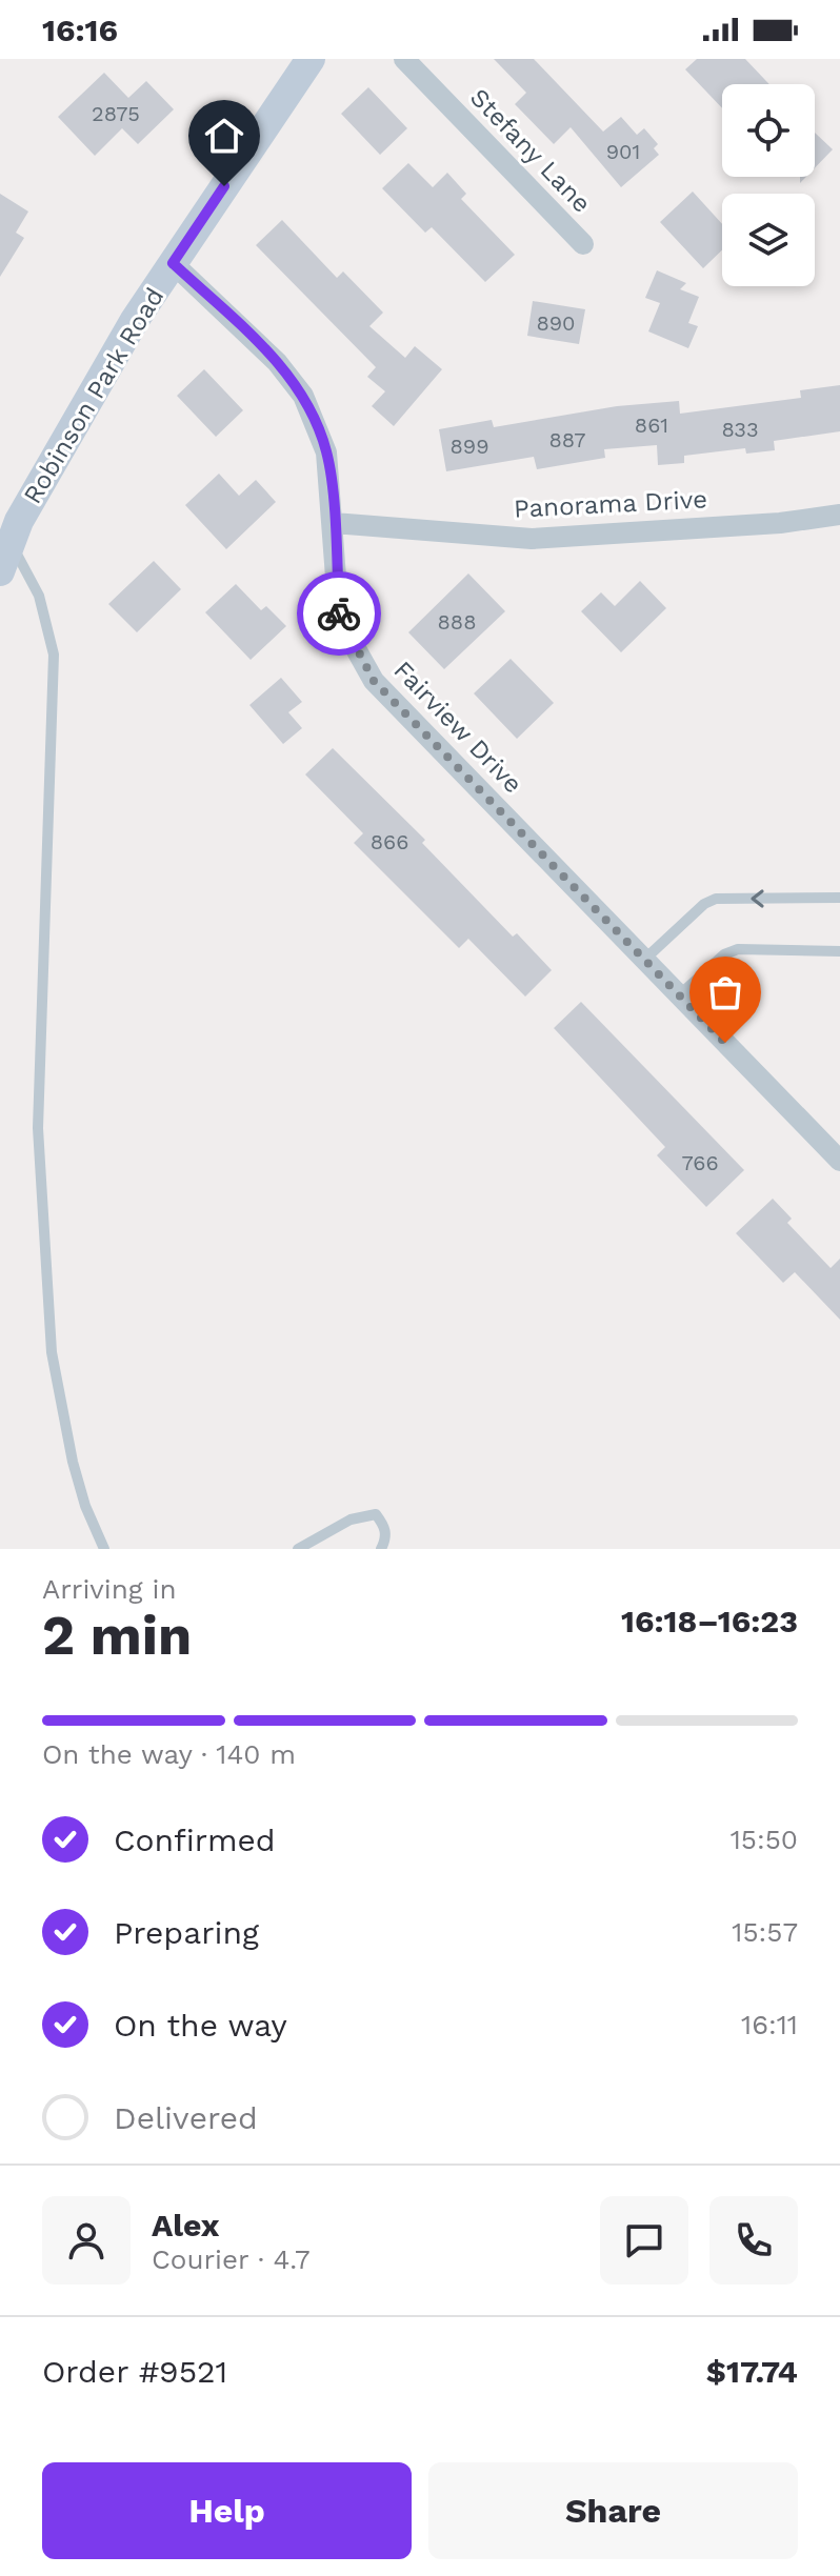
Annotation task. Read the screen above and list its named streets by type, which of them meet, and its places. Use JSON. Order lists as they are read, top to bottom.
{
  "streets": {
    "street": [
      "Stefany Lane",
      "Robinson Park Road",
      "Panorama Drive",
      "Fairview Drive"
    ]
  },
  "crossings": [
    ["Robinson Park Road", "Fairview Drive"],
    ["Panorama Drive", "Fairview Drive"]
  ],
  "house_numbers": [
    "2875",
    "901",
    "890",
    "861",
    "833",
    "887",
    "899",
    "888",
    "866",
    "766"
  ],
  "page": {
    "status": "16:16",
    "heading": ["2 min", "Arriving in", "16:18–16:23"],
    "panel": [
      "Alex",
      "Courier · 4.7",
      "Order #9521",
      "$17.74"
    ],
    "bar": "On the way · 140 m",
    "list": [
      ["Confirmed", "15:50"],
      ["Preparing", "15:57"],
      ["On the way", "16:11"],
      "Delivered"
    ],
    "buttons": ["Help", "Share"]
  }
}
